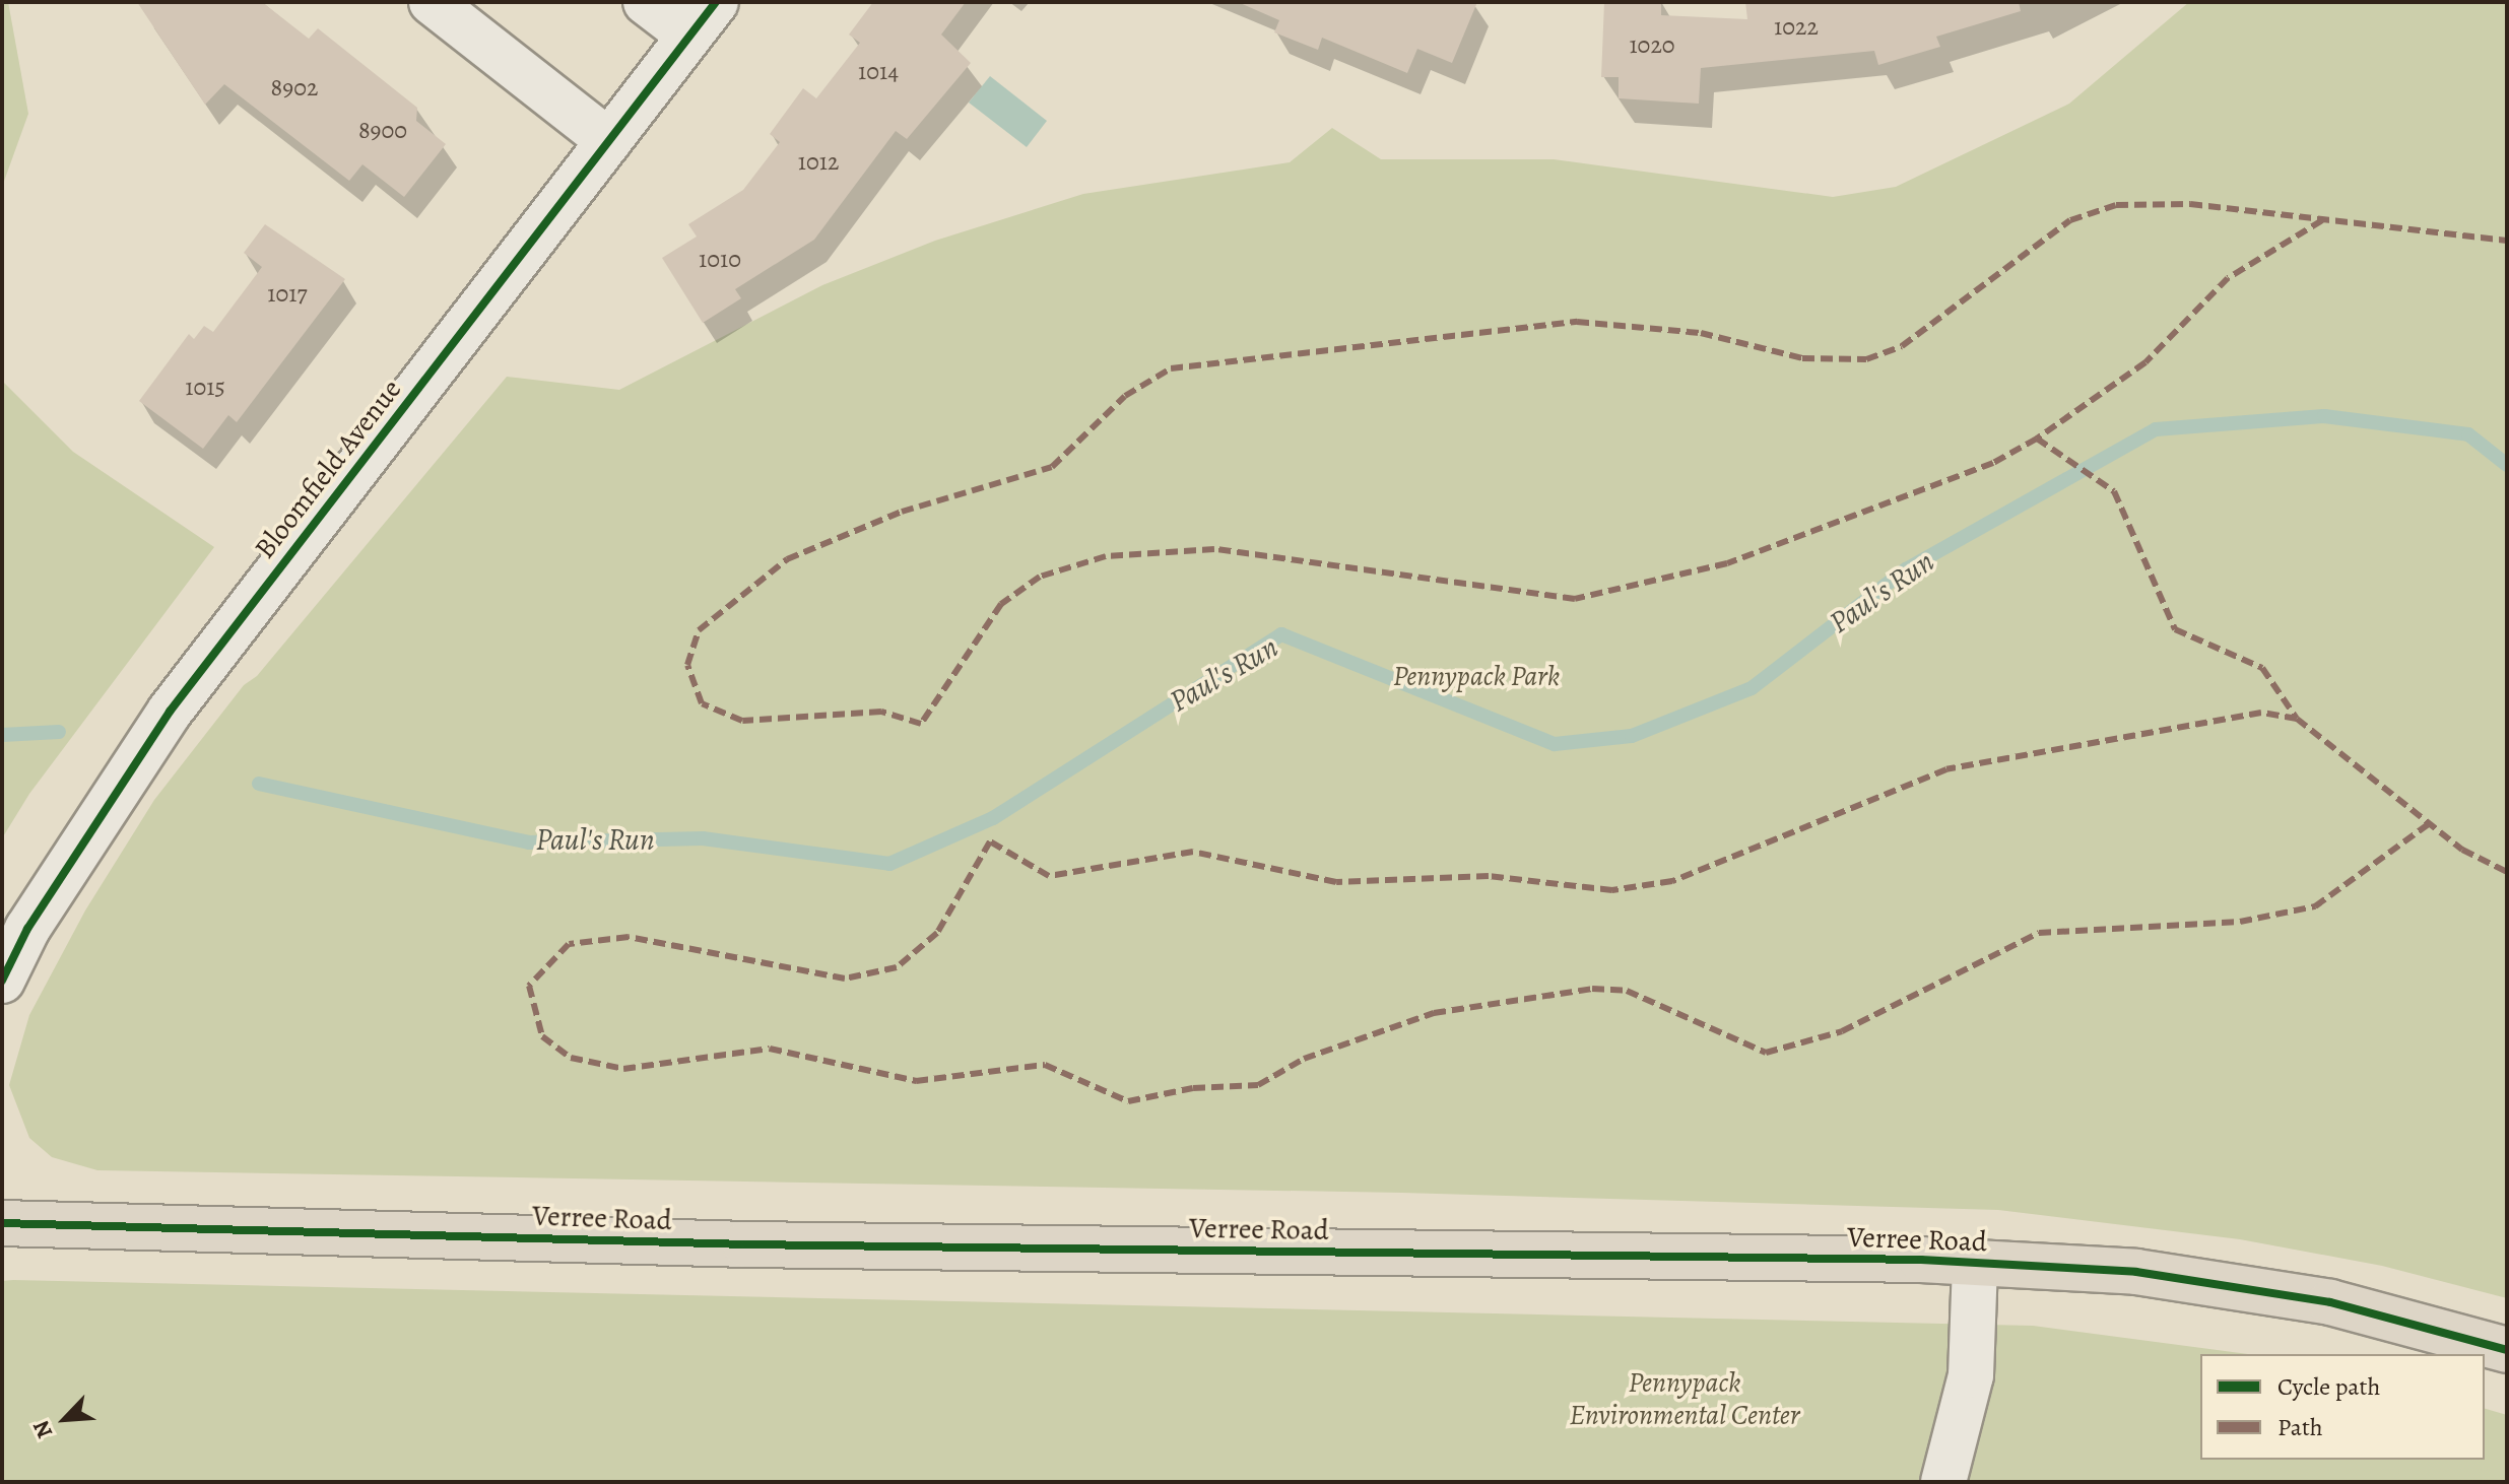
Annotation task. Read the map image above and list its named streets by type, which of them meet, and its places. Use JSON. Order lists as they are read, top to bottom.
{
  "streets": {
    "main road": ["Verree Road"],
    "street": ["Bloomfield Avenue"]
  },
  "water": ["Paul's Run"],
  "parks": ["Pennypack Park", "Pennypack Environmental Center"],
  "house_numbers": [
    "1022",
    "1020",
    "1014",
    "8902",
    "8900",
    "1012",
    "1010",
    "1017",
    "1015"
  ],
  "legend": ["Cycle path", "Path"],
  "north": "bottom left"
}
